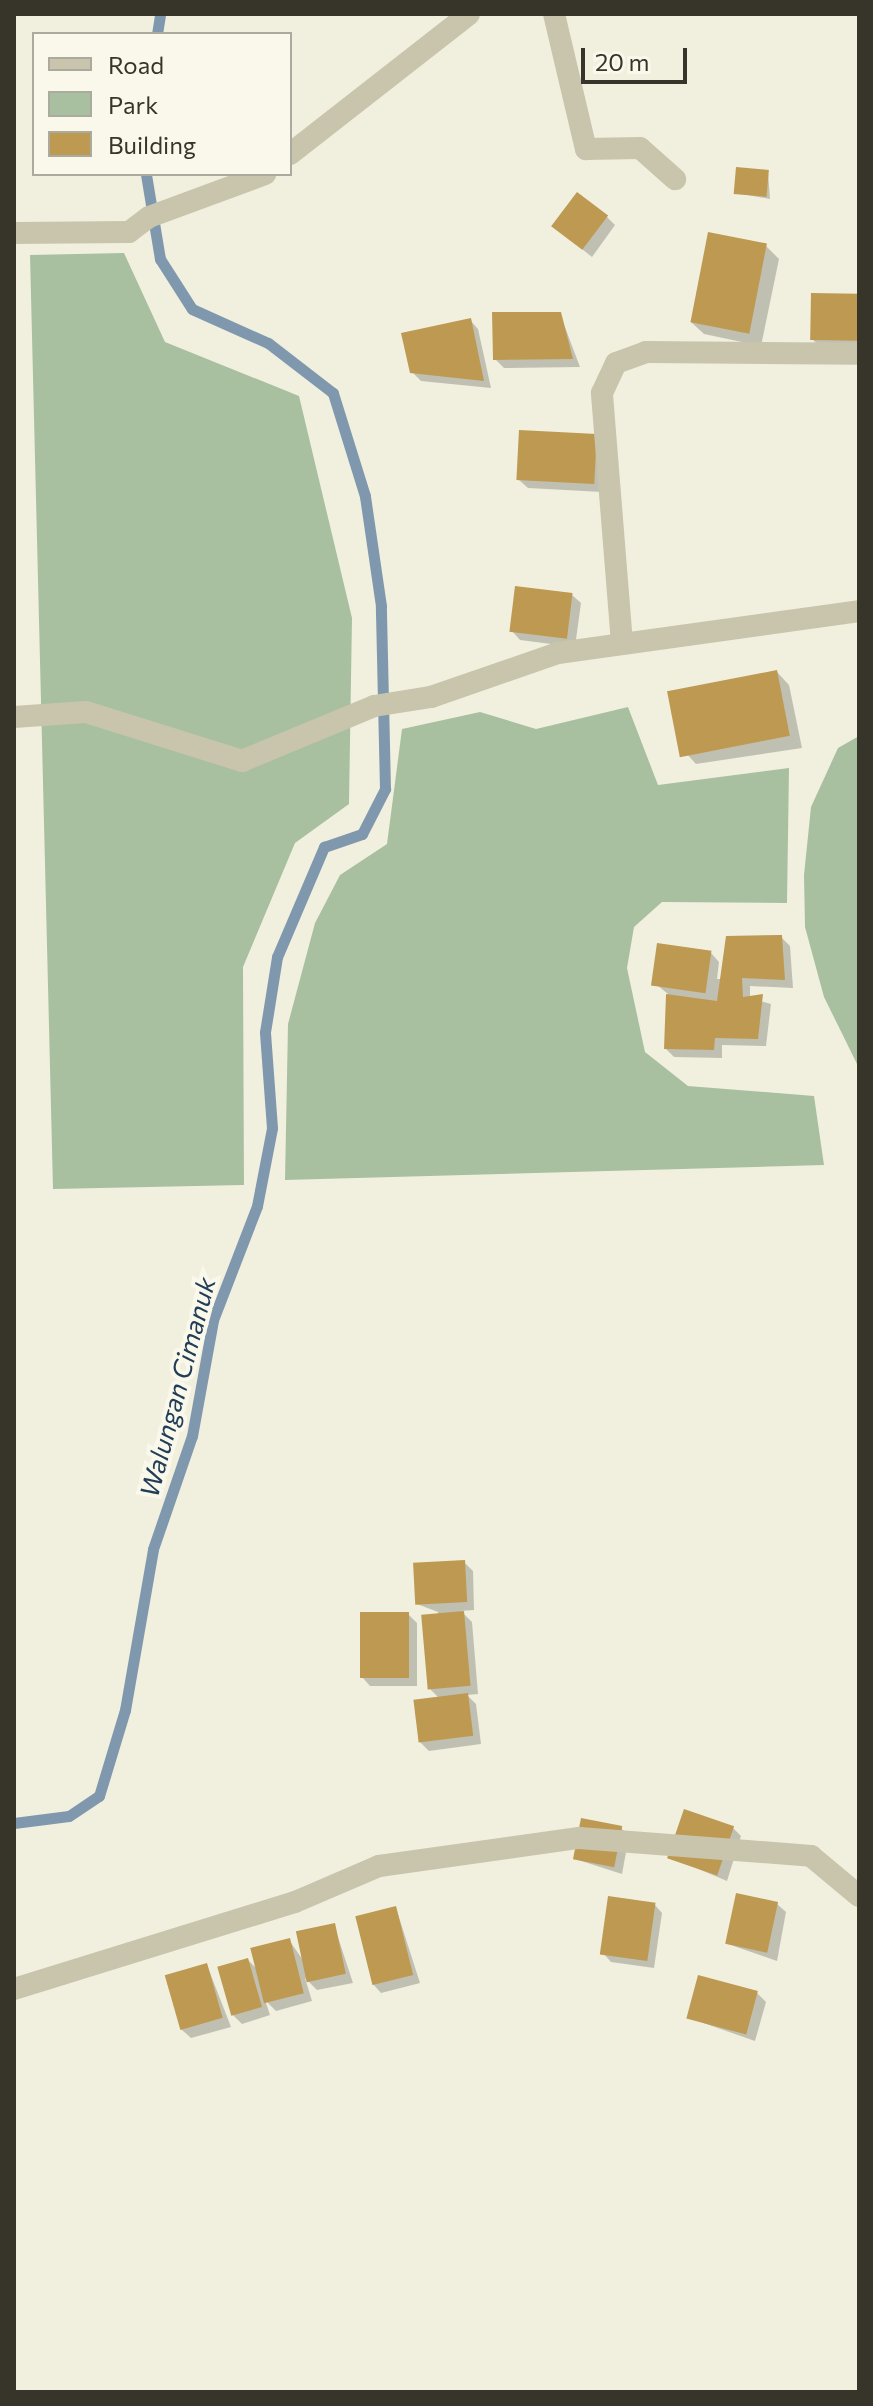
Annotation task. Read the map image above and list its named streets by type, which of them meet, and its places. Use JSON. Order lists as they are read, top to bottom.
{
  "water": ["Walungan Cimanuk"],
  "legend": ["Road", "Park", "Building"],
  "scale_bar": "20 m"
}
